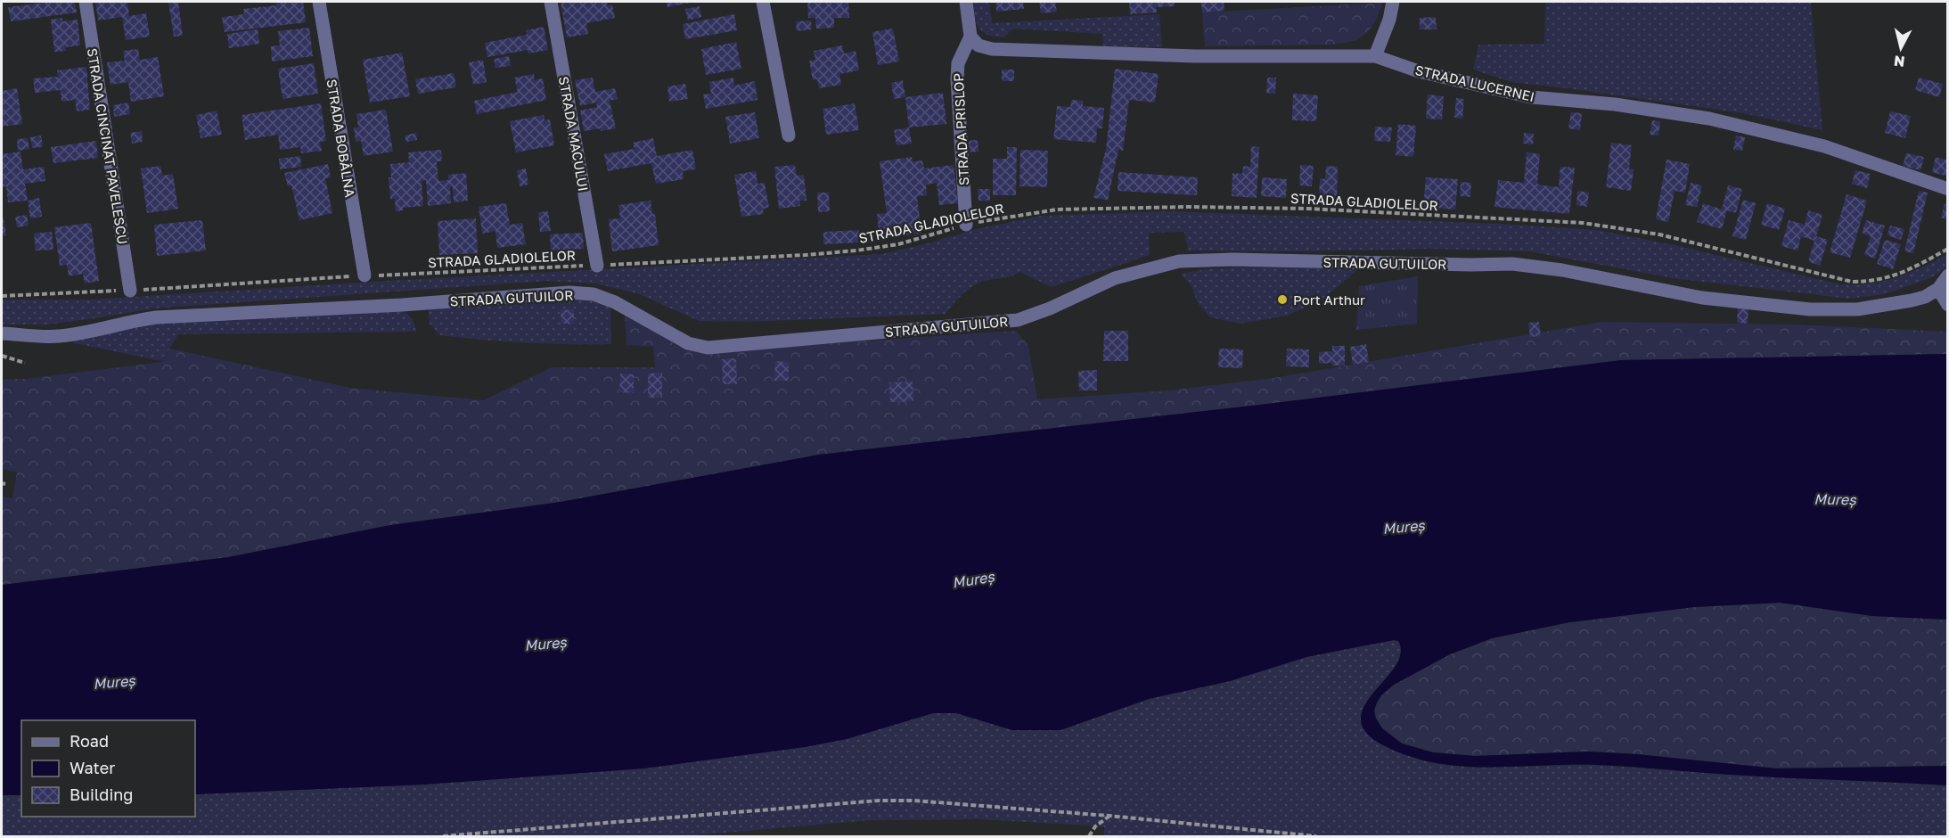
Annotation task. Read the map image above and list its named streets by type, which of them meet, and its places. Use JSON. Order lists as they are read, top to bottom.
{
  "streets": {
    "street": [
      "STRADA LUCERNEI",
      "STRADA PRISLOP",
      "STRADA MACULUI",
      "STRADA BOBÂLNA",
      "STRADA CINCINAT PAVELESCU",
      "STRADA GUTUILOR"
    ],
    "path": ["STRADA GLADIOLELOR"]
  },
  "crossings": [
    ["STRADA LUCERNEI", "STRADA PRISLOP"],
    ["STRADA PRISLOP", "STRADA GLADIOLELOR"],
    ["STRADA MACULUI", "STRADA GLADIOLELOR"],
    ["STRADA BOBÂLNA", "STRADA GLADIOLELOR"],
    ["STRADA CINCINAT PAVELESCU", "STRADA GLADIOLELOR"]
  ],
  "water": ["Mureș"],
  "places": ["Port Arthur"],
  "legend": ["Road", "Water", "Building"],
  "north": "bottom"
}
